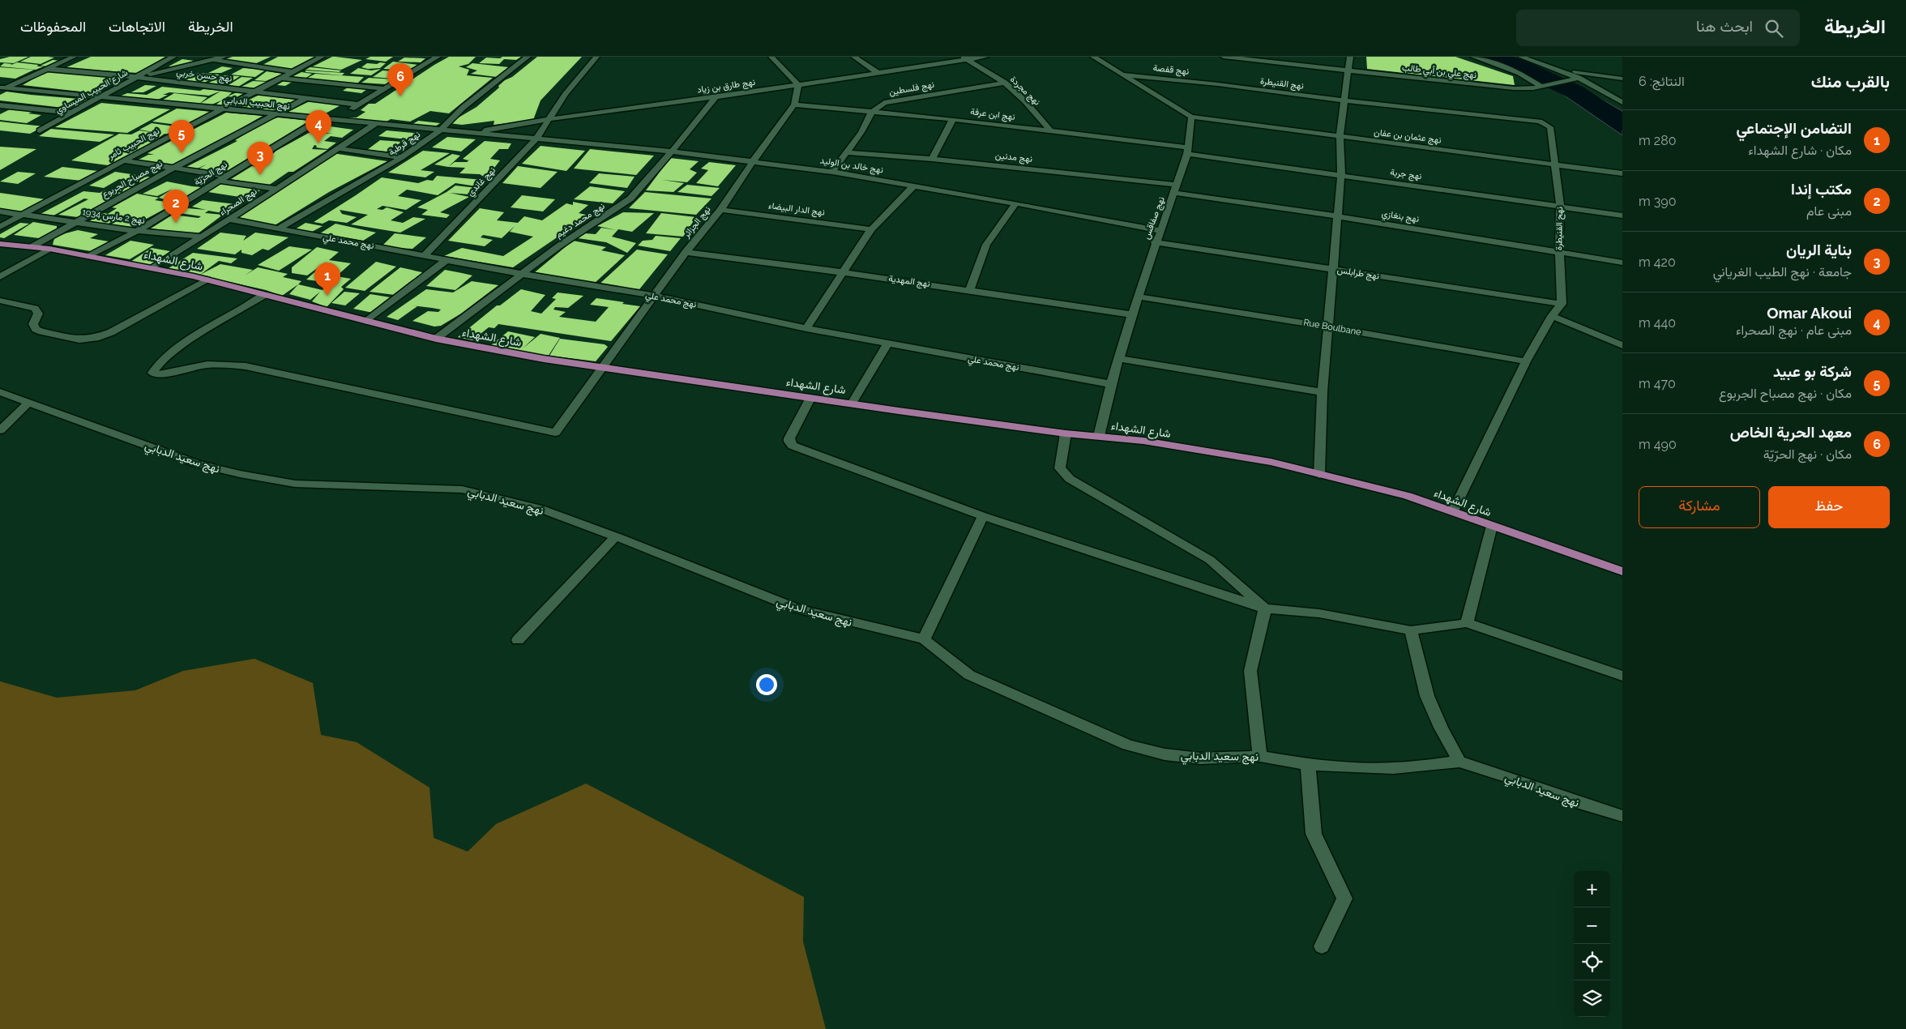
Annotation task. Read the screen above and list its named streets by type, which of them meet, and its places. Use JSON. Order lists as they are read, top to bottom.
{
  "streets": {
    "main road": ["شارع الشهداء"],
    "street": [
      "نهج قفصة",
      "نهج علي بن أبي طالب",
      "نهج حسن خربي",
      "نهج القنيطرة",
      "نهج طارق بن زياد",
      "نهج فلسطين",
      "نهج مجردة",
      "شارع الحبيب الميساوي",
      "نهج الحبيب الدبابي",
      "نهج ابن عرفة",
      "نهج عثمان بن عفان",
      "نهج الحبيب ثامر",
      "نهج قرطبة",
      "نهج مدنين",
      "نهج خالد بن الوليد",
      "نهج الحرّيّة",
      "نهج جربة",
      "نهج مصباح الجربوع",
      "نهج غاندي",
      "نهج الصحراء",
      "نهج الدار البيضاء",
      "نهج 2 مارس 1934",
      "نهج بنغازي",
      "نهج صفاقس",
      "نهج محمد دغيم",
      "نهج الجزائر",
      "نهح القنيطرة",
      "نهج محمد علي",
      "نهج طرابلس",
      "نهج المهدية",
      "Rue Boulbane",
      "نهج سعيد الدبابي"
    ]
  },
  "crossings": [
    ["نهج قفصة", "نهج القنيطرة"],
    ["نهج حسن خربي", "شارع الحبيب الميساوي"],
    ["نهج حسن خربي", "نهج الحبيب ثامر"],
    ["نهج حسن خربي", "نهج الحرّيّة"],
    ["نهج حسن خربي", "نهج مصباح الجربوع"],
    ["نهج القنيطرة", "نهح القنيطرة"],
    ["نهج طارق بن زياد", "نهج مجردة"],
    ["نهج طارق بن زياد", "نهج الحبيب الدبابي"],
    ["نهج طارق بن زياد", "نهج غاندي"],
    ["نهج طارق بن زياد", "نهج محمد دغيم"],
    ["نهج طارق بن زياد", "نهج الجزائر"],
    ["نهج فلسطين", "نهج مجردة"],
    ["نهج فلسطين", "نهج ابن عرفة"],
    ["نهج مجردة", "نهج ابن عرفة"],
    ["شارع الحبيب الميساوي", "نهج الحبيب الدبابي"],
    ["نهج الحبيب الدبابي", "نهج الحبيب ثامر"],
    ["نهج الحبيب الدبابي", "نهج قرطبة"],
    ["نهج الحبيب الدبابي", "نهج خالد بن الوليد"],
    ["نهج الحبيب الدبابي", "نهج الحرّيّة"],
    ["نهج الحبيب الدبابي", "نهج مصباح الجربوع"],
    ["نهج الحبيب الدبابي", "نهج غاندي"],
    ["نهج الحبيب الدبابي", "نهج الصحراء"],
    ["نهج ابن عرفة", "نهج جربة"],
    ["نهج ابن عرفة", "نهج صفاقس"],
    ["نهج ابن عرفة", "نهج الجزائر"],
    ["نهج عثمان بن عفان", "نهج صفاقس"],
    ["نهج عثمان بن عفان", "نهح القنيطرة"],
    ["نهج الحبيب ثامر", "نهج 2 مارس 1934"],
    ["نهج قرطبة", "نهج محمد علي"],
    ["نهج مدنين", "نهج بنغازي"],
    ["نهج مدنين", "نهج صفاقس"],
    ["نهج خالد بن الوليد", "نهج غاندي"],
    ["نهج خالد بن الوليد", "نهج صفاقس"],
    ["نهج خالد بن الوليد", "نهج محمد دغيم"],
    ["نهج خالد بن الوليد", "نهج الجزائر"],
    ["نهج الحرّيّة", "نهج 2 مارس 1934"],
    ["نهج الحرّيّة", "شارع الشهداء"],
    ["نهج جربة", "نهج صفاقس"],
    ["نهج جربة", "نهح القنيطرة"],
    ["نهج مصباح الجربوع", "نهج 2 مارس 1934"],
    ["نهج مصباح الجربوع", "شارع الشهداء"],
    ["نهج غاندي", "نهج محمد علي"],
    ["نهج الصحراء", "نهج 2 مارس 1934"],
    ["نهج الصحراء", "نهج محمد علي"],
    ["نهج الصحراء", "شارع الشهداء"],
    ["نهج الدار البيضاء", "نهج الجزائر"],
    ["نهج بنغازي", "نهج صفاقس"],
    ["نهج بنغازي", "نهح القنيطرة"],
    ["نهج صفاقس", "نهج محمد علي"],
    ["نهج صفاقس", "شارع الشهداء"],
    ["نهج صفاقس", "نهج طرابلس"],
    ["نهج صفاقس", "نهج المهدية"],
    ["نهج صفاقس", "Rue Boulbane"],
    ["نهج محمد دغيم", "نهج محمد علي"],
    ["نهج محمد دغيم", "شارع الشهداء"],
    ["نهج الجزائر", "نهج محمد علي"],
    ["نهج الجزائر", "شارع الشهداء"],
    ["نهج الجزائر", "نهج المهدية"],
    ["نهح القنيطرة", "نهج طرابلس"]
  ],
  "page": {
    "header": "الخريطة",
    "search": "ابحث هنا",
    "nav": ["الخريطة", "الاتجاهات", "المحفوظات"],
    "heading": ["بالقرب منك", "النتائج: 6"],
    "pins": [
      "6",
      "4",
      "5",
      "3",
      "2",
      "1"
    ],
    "list": [
      {
        "mark": "1",
        "name": "التضامن الإجتماعي",
        "note": "مكان · شارع الشهداء",
        "value": "280 m"
      },
      {
        "mark": "2",
        "name": "مكتب إندا",
        "note": "مبنى عام",
        "value": "390 m"
      },
      {
        "mark": "3",
        "name": "بناية الريان",
        "note": "جامعة · نهج الطيب الغرياني",
        "value": "420 m"
      },
      {
        "mark": "4",
        "name": "Omar Akoui",
        "note": "مبنى عام · نهج الصحراء",
        "value": "440 m"
      },
      {
        "mark": "5",
        "name": "شركة بو عبيد",
        "note": "مكان · نهج مصباح الجربوع",
        "value": "470 m"
      },
      {
        "mark": "6",
        "name": "معهد الحرية الخاص",
        "note": "مكان · نهج الحرّيّة",
        "value": "490 m"
      }
    ],
    "buttons": ["حفظ", "مشاركة"],
    "map_buttons": ["+", "−"]
  }
}
